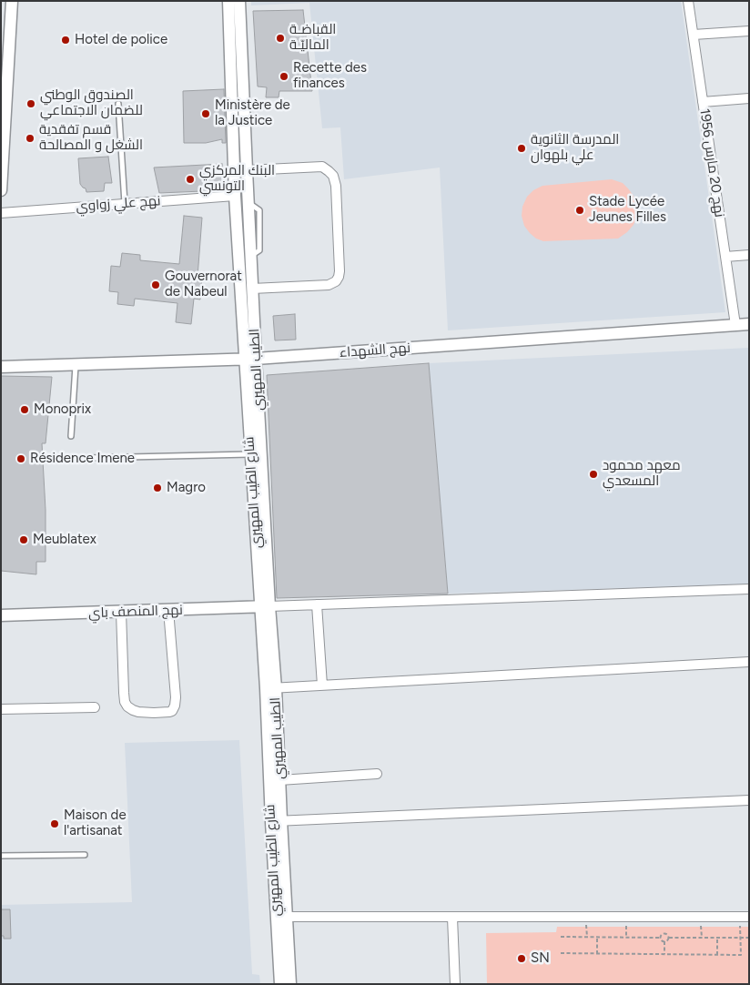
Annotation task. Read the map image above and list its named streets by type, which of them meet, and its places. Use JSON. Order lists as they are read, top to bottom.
{
  "streets": {
    "street": [
      "نهج 20 مارس 1956",
      "نهج علي زواوي",
      "نهج الشهداء",
      "الطيب المهيري",
      "شارع الطيب المهيري",
      "نهج المنصف باي"
    ]
  },
  "crossings": [
    ["نهج 20 مارس 1956", "نهج الشهداء"],
    ["نهج علي زواوي", "شارع الطيب المهيري"],
    ["نهج الشهداء", "الطيب المهيري"],
    ["نهج الشهداء", "شارع الطيب المهيري"],
    ["الطيب المهيري", "شارع الطيب المهيري"],
    ["الطيب المهيري", "نهج المنصف باي"],
    ["شارع الطيب المهيري", "نهج المنصف باي"]
  ],
  "places": [
    "القباضـة الماليّـة",
    "Hotel de police",
    "Recette des finances",
    "الصندوق الوطني للضمان الاجتماعي",
    "Ministère de la Justice",
    "قسم تفقدية الشغل و المصالحة",
    "المدرسة الثانوية علي بلهوان",
    "البنك المركزي التونسي",
    "Stade Lycée Jeunes Filles",
    "Gouvernorat de Nabeul",
    "Monoprix",
    "Résidence Imene",
    "معهد محمود المسعدي",
    "Magro",
    "Meublatex",
    "Maison de l'artisanat",
    "SN"
  ]
}
